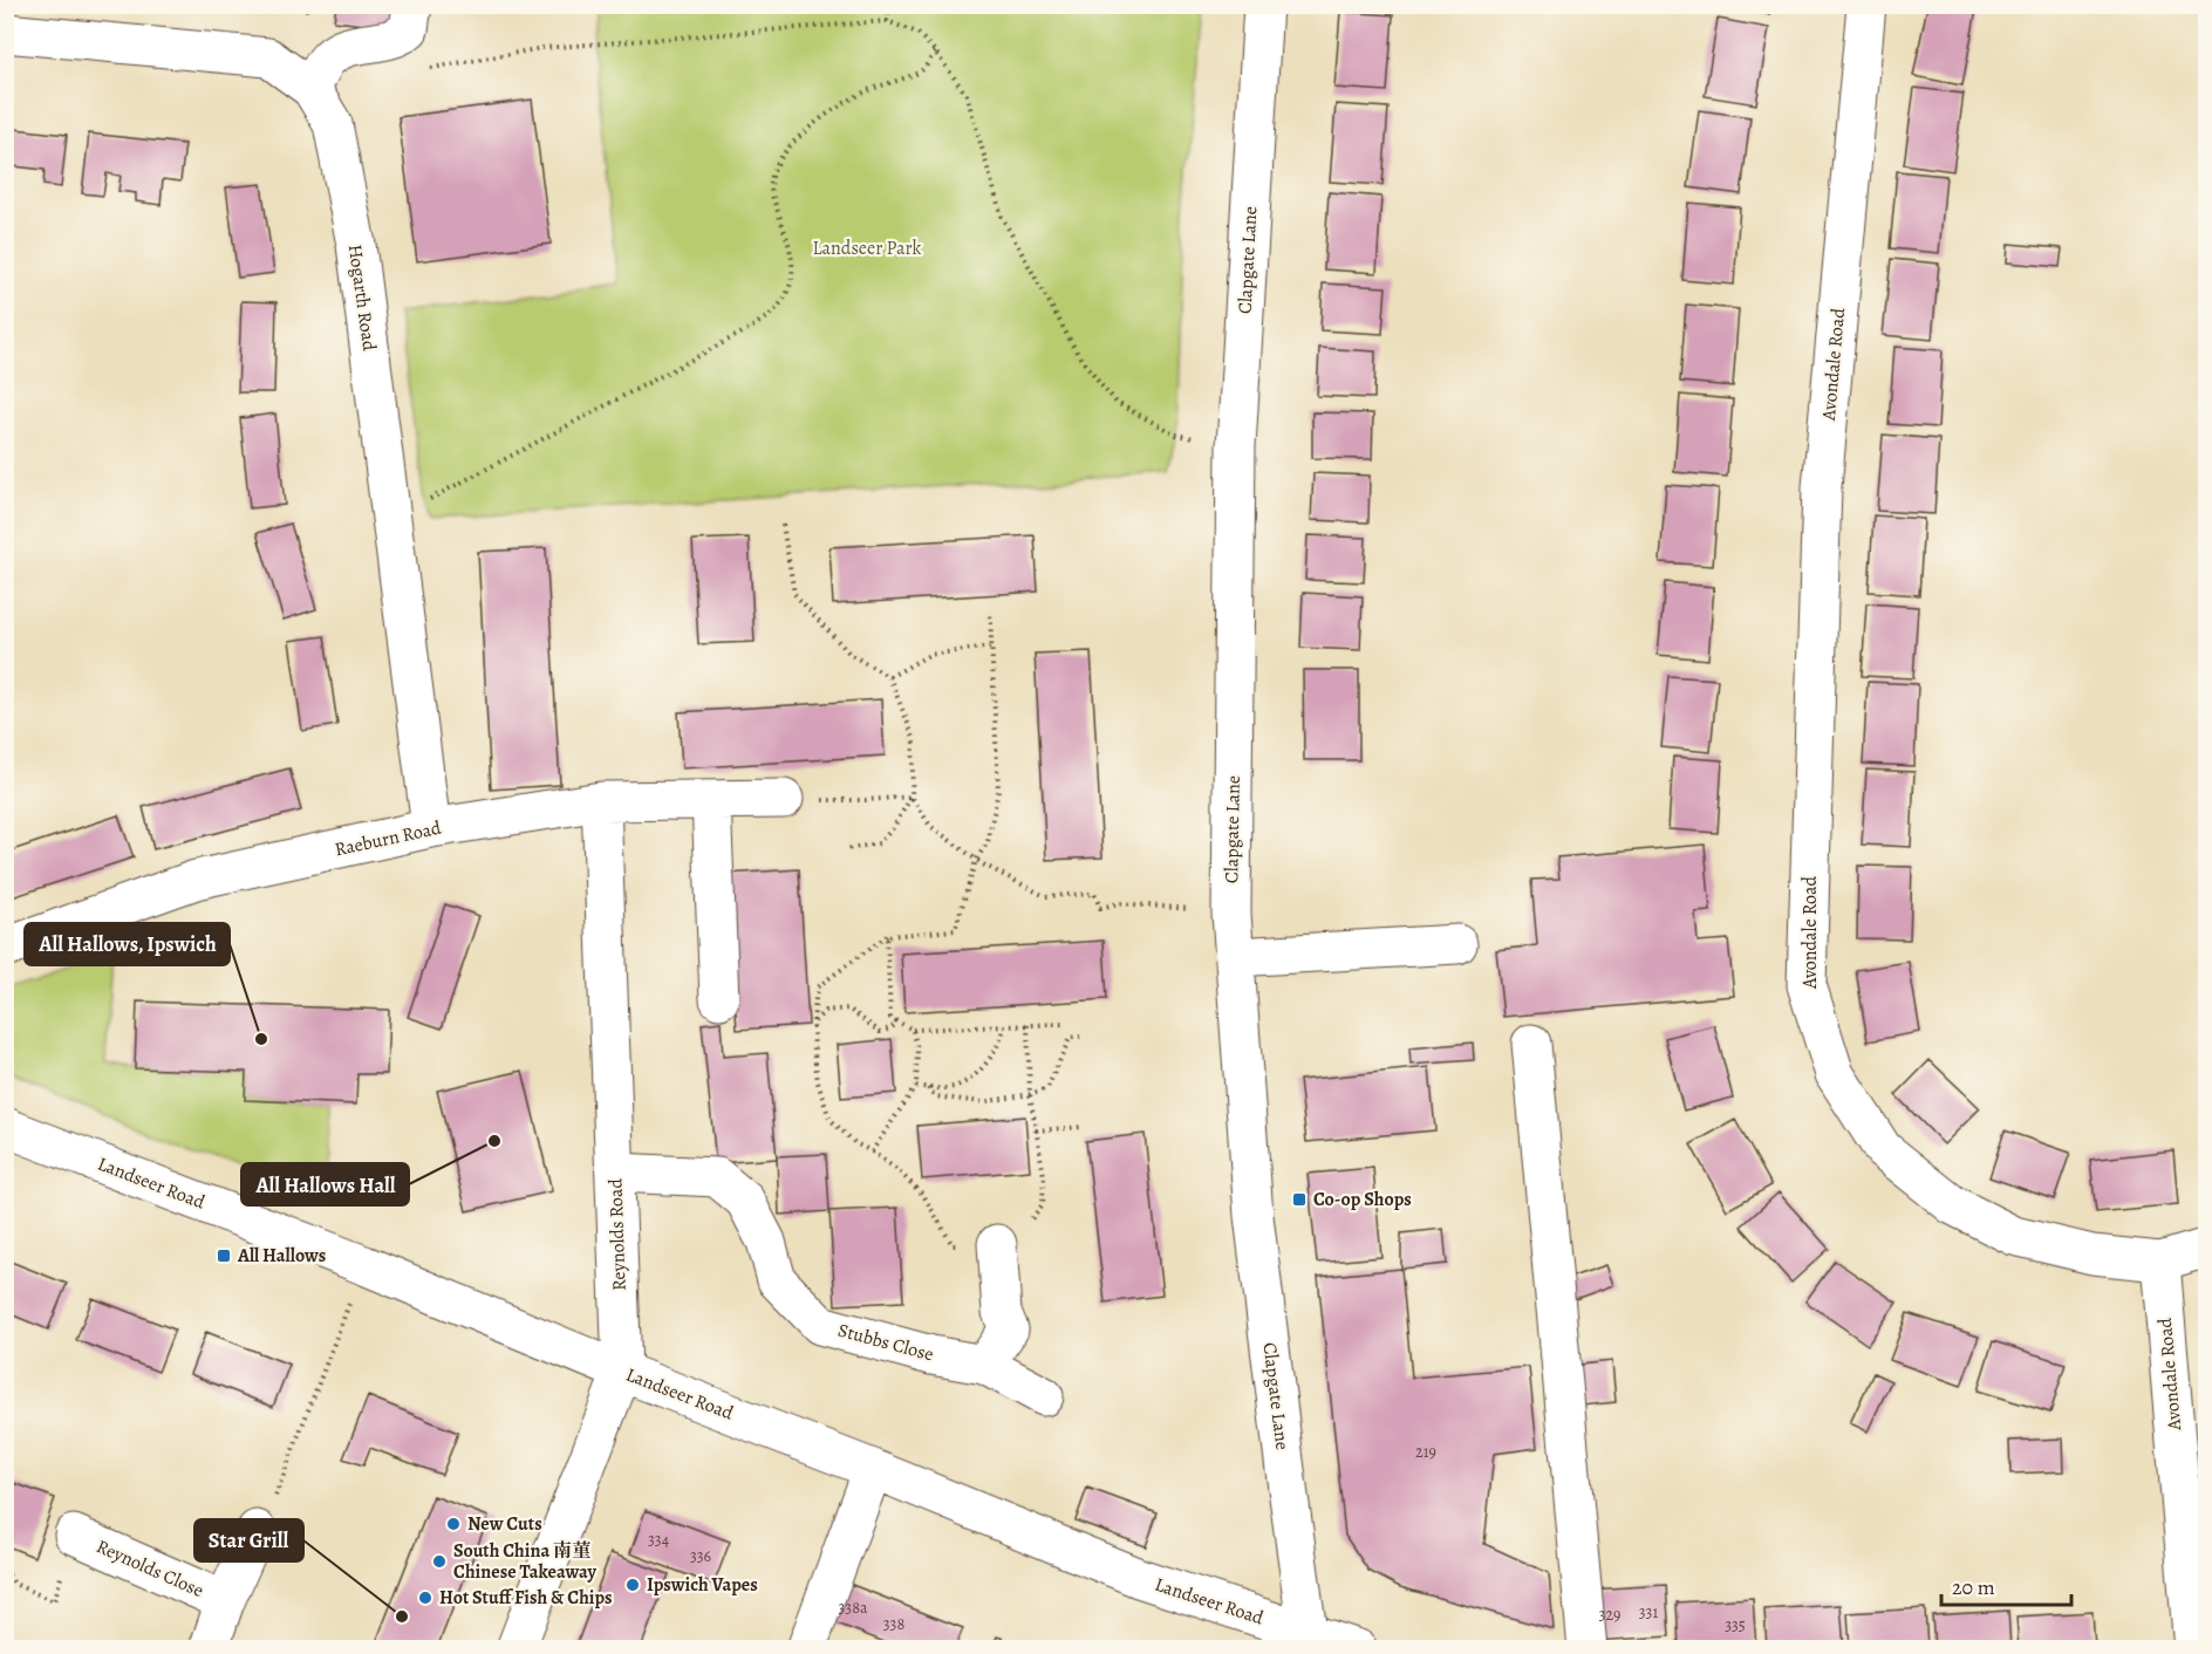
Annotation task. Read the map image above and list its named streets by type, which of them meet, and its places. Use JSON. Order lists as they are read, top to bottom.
{
  "streets": {
    "street": [
      "Clapgate Lane",
      "Hogarth Road",
      "Avondale Road",
      "Raeburn Road",
      "Landseer Road",
      "Reynolds Road",
      "Stubbs Close",
      "Reynolds Close"
    ]
  },
  "crossings": [
    ["Clapgate Lane", "Landseer Road"],
    ["Hogarth Road", "Raeburn Road"],
    ["Raeburn Road", "Reynolds Road"],
    ["Landseer Road", "Reynolds Road"],
    ["Reynolds Road", "Stubbs Close"]
  ],
  "parks": ["Landseer Park"],
  "places": {
    "other": [
      "All Hallows, Ipswich",
      "All Hallows Hall",
      "New Cuts",
      "South China 南菫 Chinese Takeaway",
      "Ipswich Vapes",
      "Hot Stuff Fish & Chips",
      "Star Grill"
    ],
    "transit": ["Co-op Shops", "All Hallows"]
  },
  "house_numbers": [
    "219",
    "334",
    "336",
    "338a",
    "331",
    "329",
    "338",
    "335"
  ],
  "scale_bar": "20 m"
}
